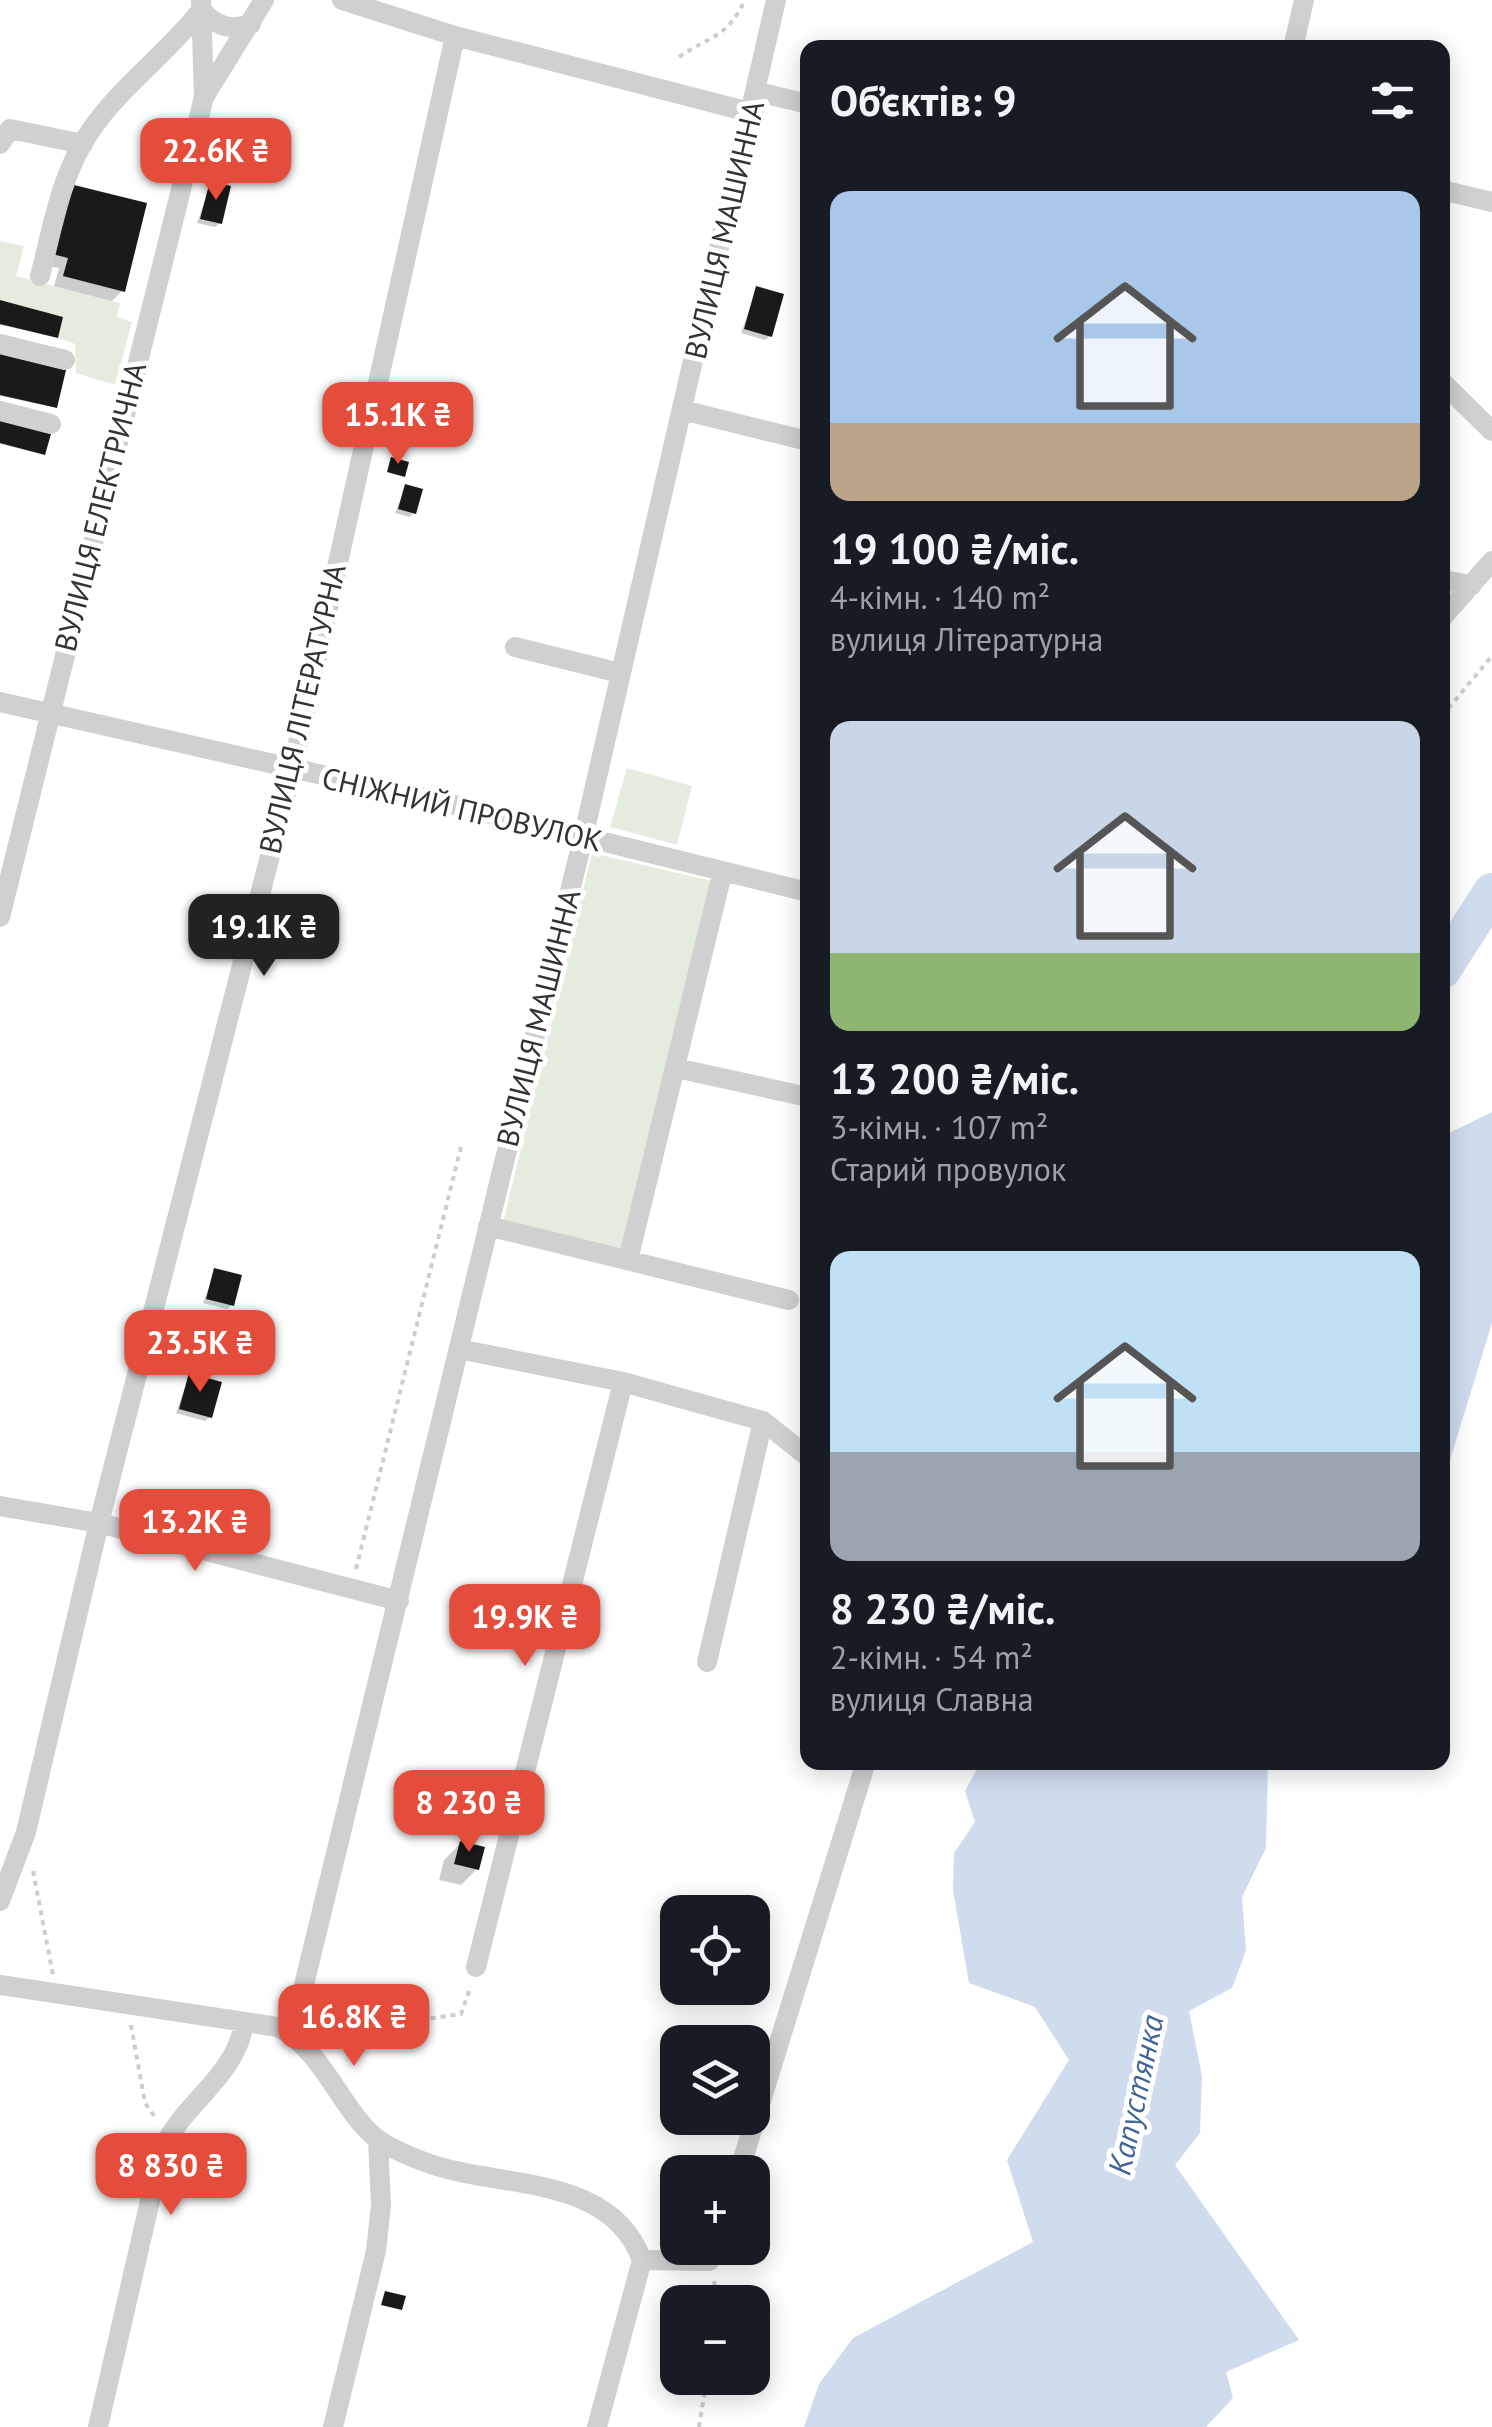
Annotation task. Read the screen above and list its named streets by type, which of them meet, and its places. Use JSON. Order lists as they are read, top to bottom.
{
  "streets": {
    "street": [
      "ВУЛИЦЯ МАШИННА",
      "ВУЛИЦЯ ЕЛЕКТРИЧНА",
      "ВУЛИЦЯ ЛІТЕРАТУРНА",
      "СНІЖНИЙ ПРОВУЛОК"
    ]
  },
  "crossings": [
    ["ВУЛИЦЯ МАШИННА", "СНІЖНИЙ ПРОВУЛОК"],
    ["ВУЛИЦЯ ЕЛЕКТРИЧНА", "СНІЖНИЙ ПРОВУЛОК"],
    ["ВУЛИЦЯ ЛІТЕРАТУРНА", "СНІЖНИЙ ПРОВУЛОК"]
  ],
  "water": ["Капустянка"],
  "page": {
    "heading": "Об’єктів: 9",
    "price": [
      "22.6K ₴",
      "15.1K ₴",
      "19.1K ₴",
      "23.5K ₴",
      "13.2K ₴",
      "19.9K ₴",
      "8 230 ₴",
      "16.8K ₴",
      "8 830 ₴"
    ],
    "list": [
      {
        "name": "19 100 ₴/міс.",
        "note": "4-кімн. · 140 m² · вулиця Літературна"
      },
      {
        "name": "13 200 ₴/міс.",
        "note": "3-кімн. · 107 m² · Старий провулок"
      },
      {
        "name": "8 230 ₴/міс.",
        "note": "2-кімн. · 54 m² · вулиця Славна"
      }
    ],
    "map_buttons": ["+", "−"]
  }
}
